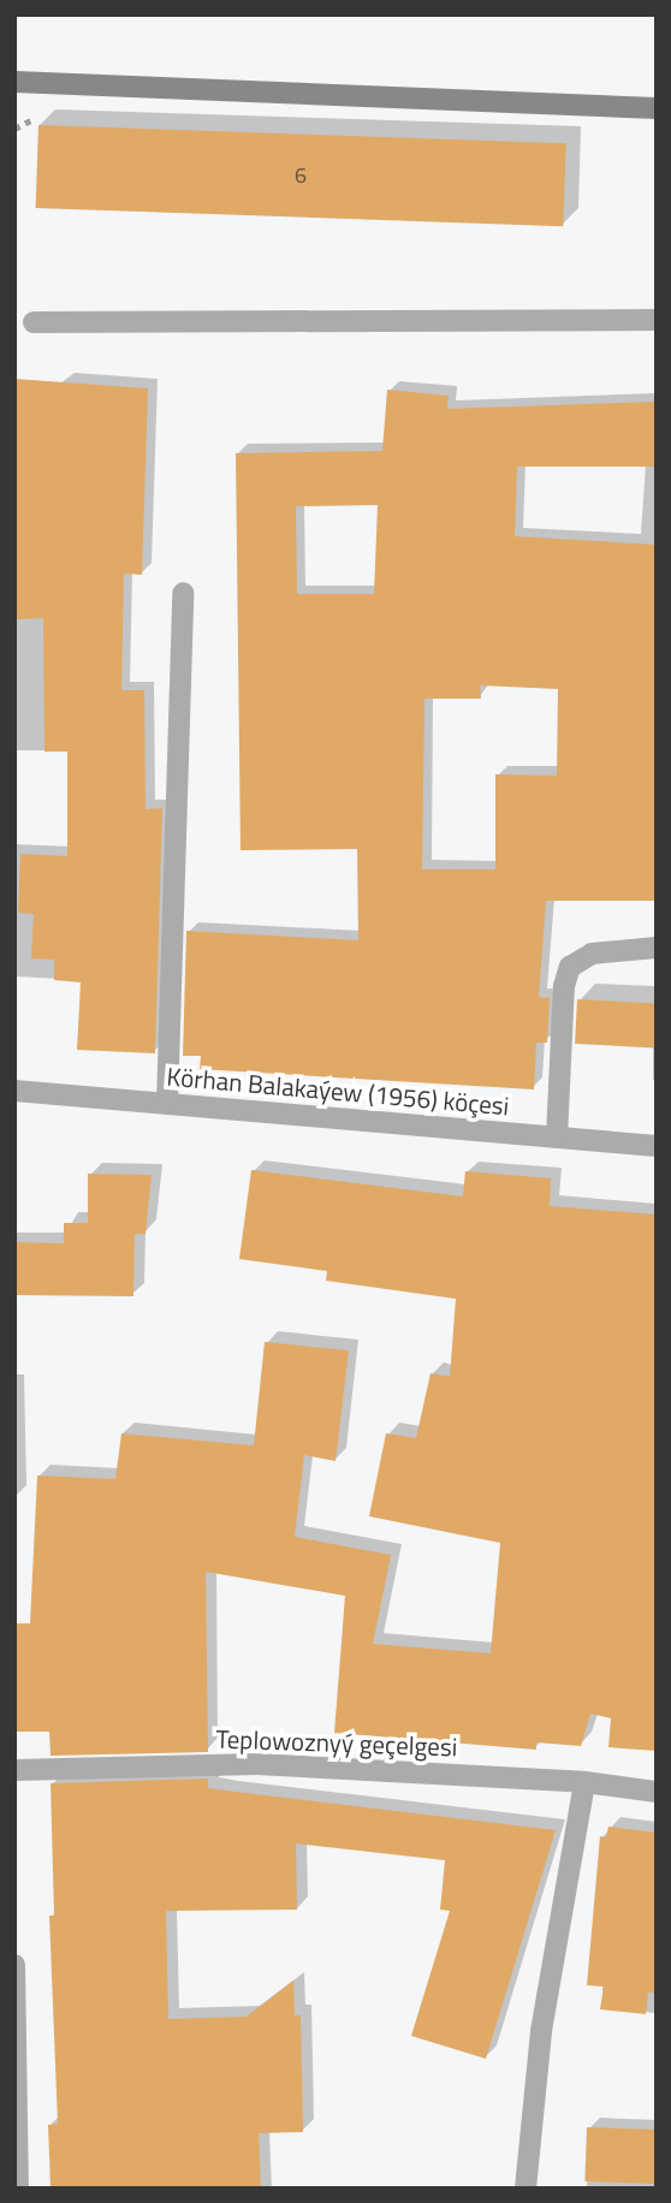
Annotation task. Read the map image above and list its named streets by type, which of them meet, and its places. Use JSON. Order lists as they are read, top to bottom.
{
  "streets": {
    "street": ["Körhan Balakaýew (1956) köçesi", "Teplowoznyý geçelgesi"]
  },
  "house_numbers": ["6"]
}
